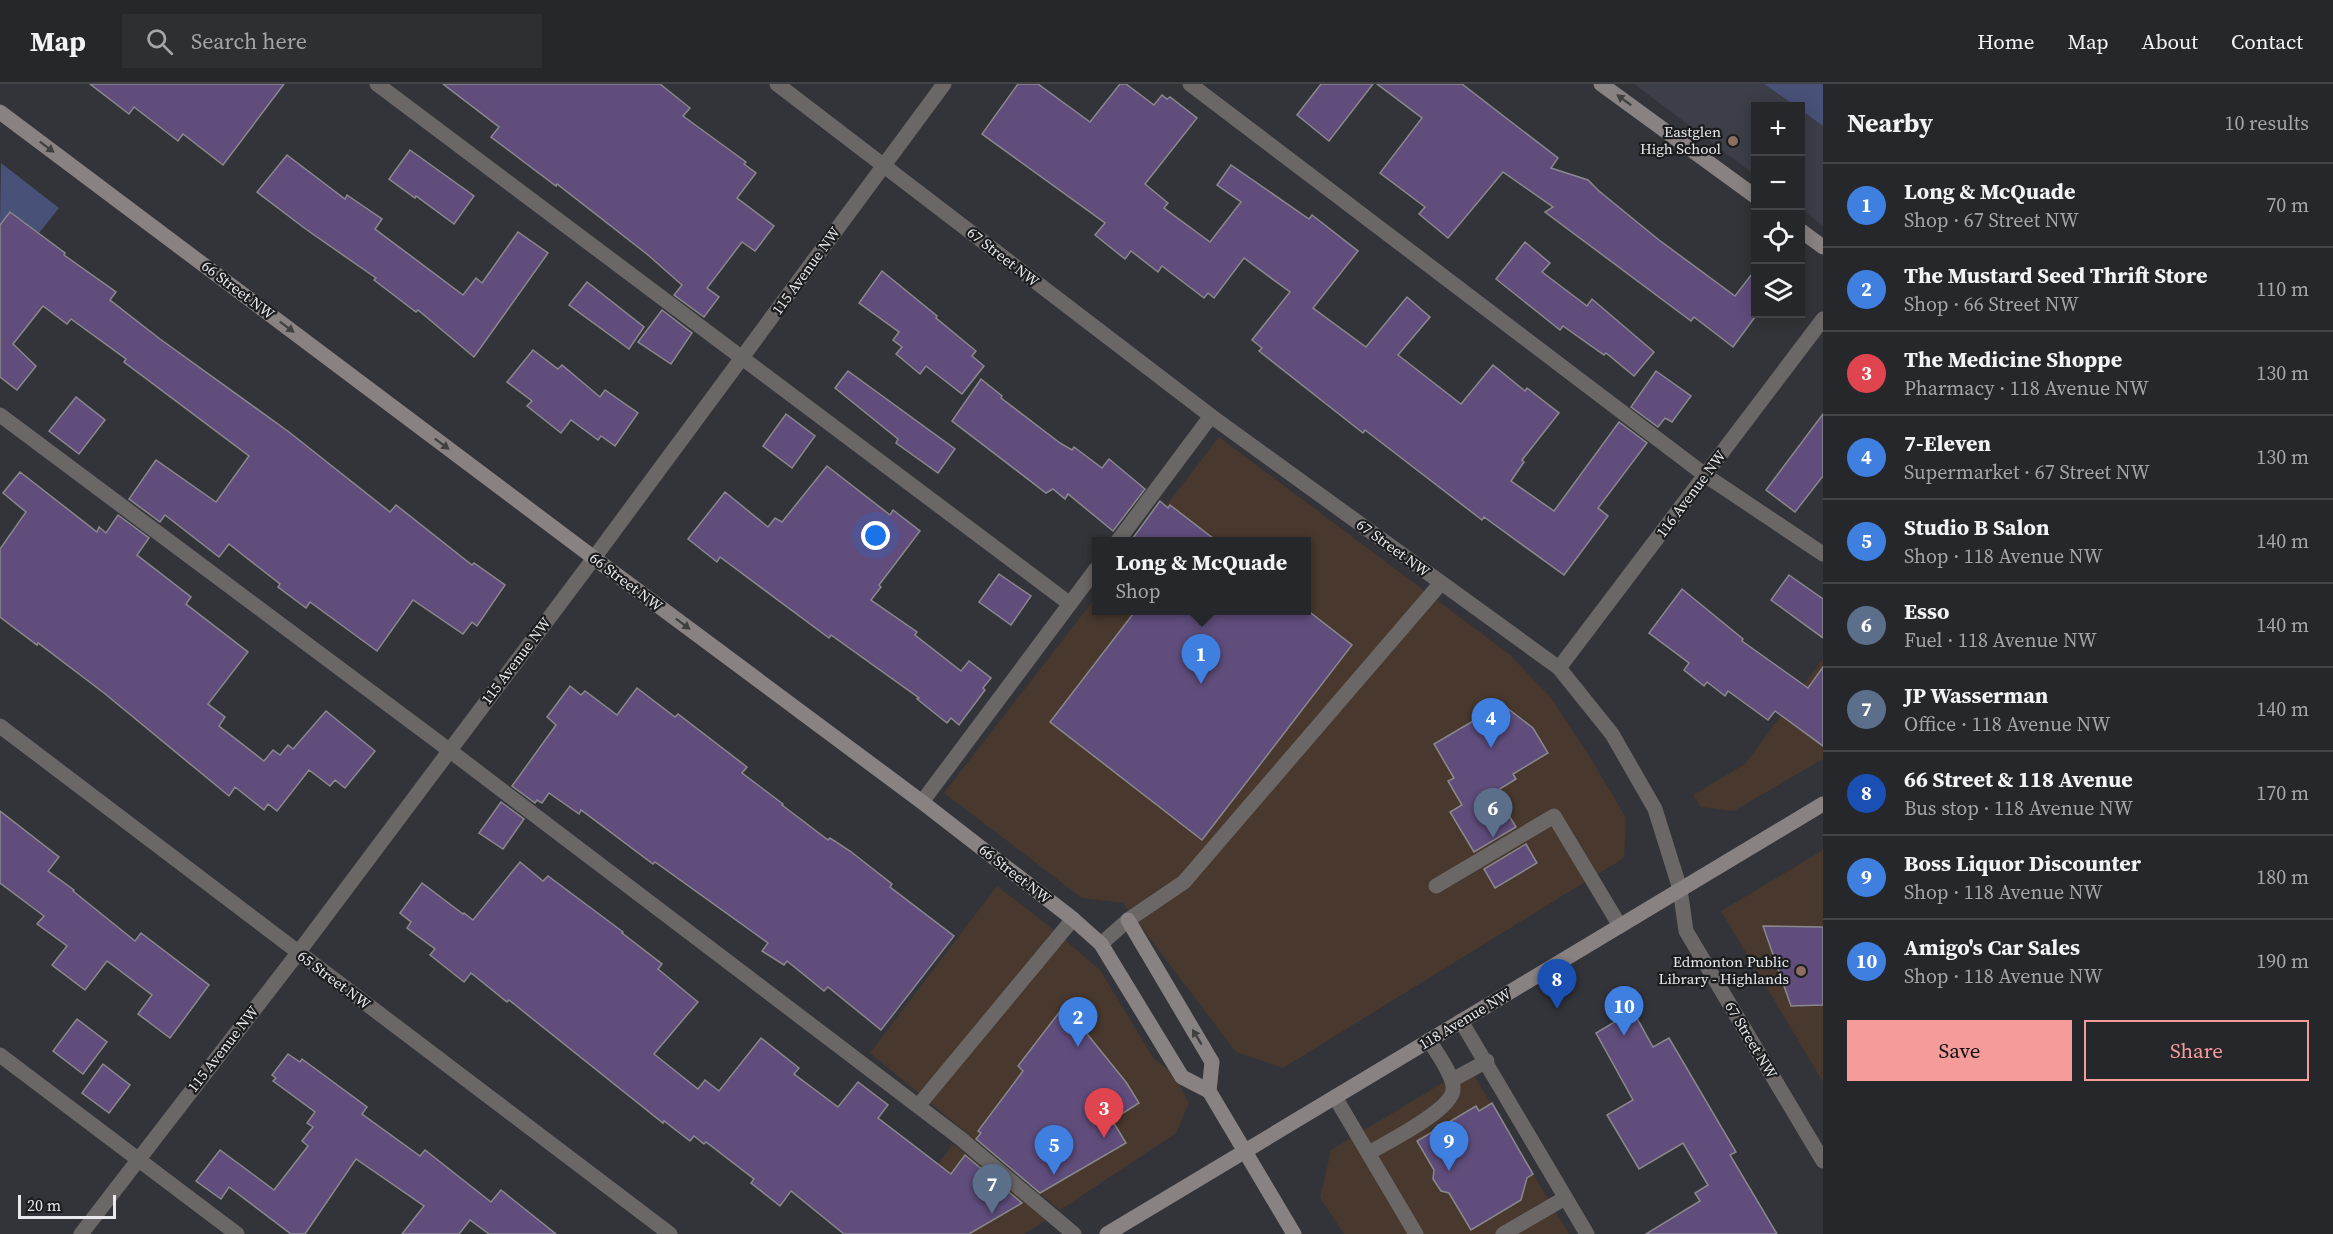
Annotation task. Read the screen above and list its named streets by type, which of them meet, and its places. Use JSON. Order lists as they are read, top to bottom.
{
  "streets": {
    "street": [
      "67 Street NW",
      "115 Avenue NW",
      "66 Street NW",
      "116 Avenue NW",
      "65 Street NW",
      "118 Avenue NW"
    ]
  },
  "crossings": [
    ["67 Street NW", "115 Avenue NW"],
    ["67 Street NW", "116 Avenue NW"],
    ["67 Street NW", "118 Avenue NW"],
    ["115 Avenue NW", "66 Street NW"],
    ["115 Avenue NW", "65 Street NW"]
  ],
  "one_way": ["66 Street NW"],
  "places": ["Eastglen High School", "Edmonton Public Library - Highlands"],
  "scale_bar": "20 m",
  "page": {
    "header": "Map",
    "search": "Search here",
    "nav": [
      "Home",
      "Map",
      "About",
      "Contact"
    ],
    "heading": ["Nearby", "10 results"],
    "map_buttons": ["+", "−"],
    "list": [
      {
        "mark": "1",
        "name": "Long & McQuade",
        "note": "Shop · 67 Street NW",
        "value": "70 m"
      },
      {
        "mark": "2",
        "name": "The Mustard Seed Thrift Store",
        "note": "Shop · 66 Street NW",
        "value": "110 m"
      },
      {
        "mark": "3",
        "name": "The Medicine Shoppe",
        "note": "Pharmacy · 118 Avenue NW",
        "value": "130 m"
      },
      {
        "mark": "4",
        "name": "7-Eleven",
        "note": "Supermarket · 67 Street NW",
        "value": "130 m"
      },
      {
        "mark": "5",
        "name": "Studio B Salon",
        "note": "Shop · 118 Avenue NW",
        "value": "140 m"
      },
      {
        "mark": "6",
        "name": "Esso",
        "note": "Fuel · 118 Avenue NW",
        "value": "140 m"
      },
      {
        "mark": "7",
        "name": "JP Wasserman",
        "note": "Office · 118 Avenue NW",
        "value": "140 m"
      },
      {
        "mark": "8",
        "name": "66 Street & 118 Avenue",
        "note": "Bus stop · 118 Avenue NW",
        "value": "170 m"
      },
      {
        "mark": "9",
        "name": "Boss Liquor Discounter",
        "note": "Shop · 118 Avenue NW",
        "value": "180 m"
      },
      {
        "mark": "10",
        "name": "Amigo's Car Sales",
        "note": "Shop · 118 Avenue NW",
        "value": "190 m"
      }
    ],
    "popup": ["Long & McQuade", "Shop"],
    "pins": [
      "1",
      "4",
      "6",
      "8",
      "10",
      "2",
      "3",
      "9",
      "5",
      "7"
    ],
    "buttons": ["Save", "Share"],
    "scale": "20 m"
  }
}
